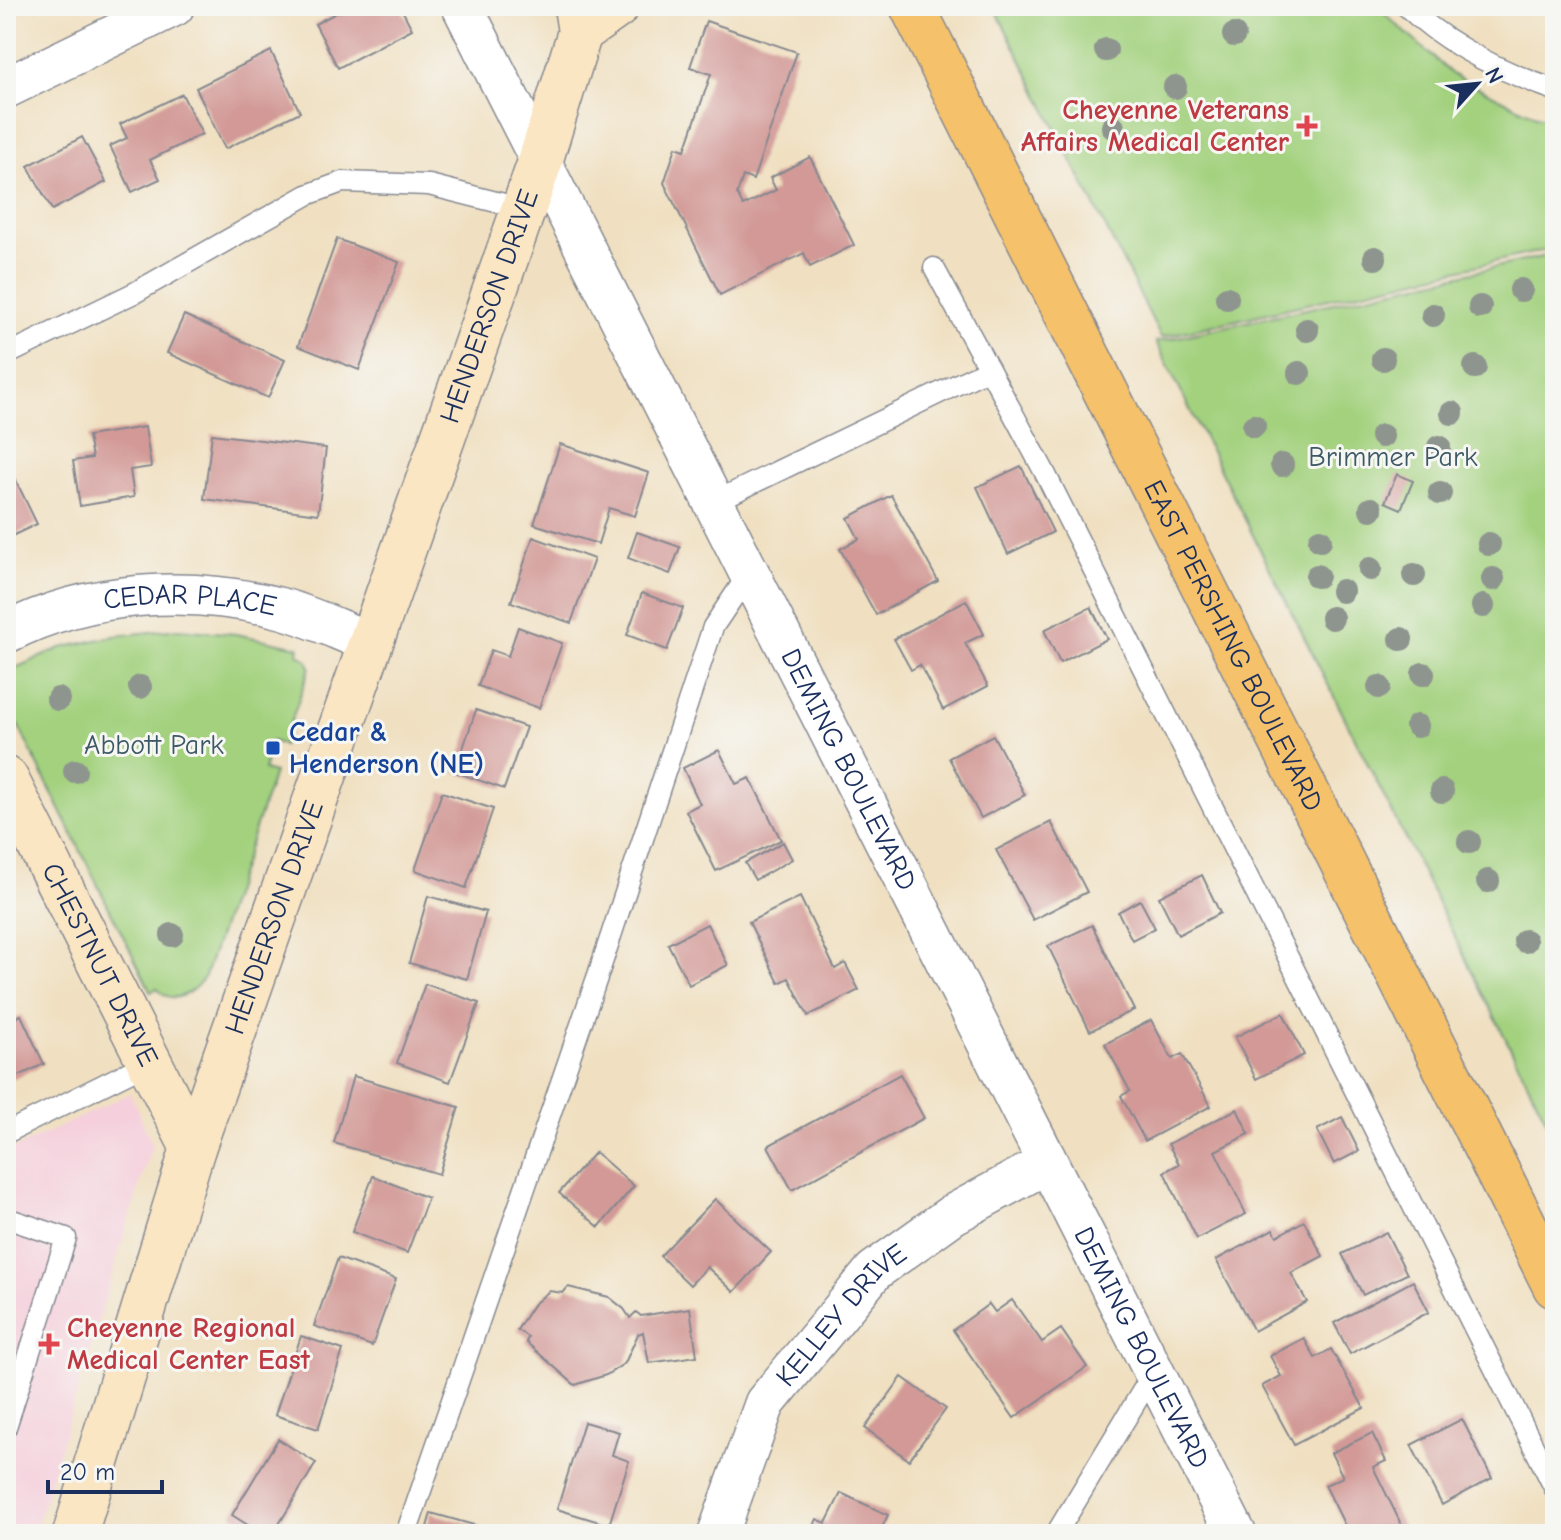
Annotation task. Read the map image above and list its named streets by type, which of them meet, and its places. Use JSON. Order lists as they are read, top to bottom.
{
  "streets": {
    "main road": ["EAST PERSHING BOULEVARD"],
    "street": [
      "HENDERSON DRIVE",
      "CEDAR PLACE",
      "DEMING BOULEVARD",
      "CHESTNUT DRIVE",
      "KELLEY DRIVE"
    ]
  },
  "crossings": [
    ["HENDERSON DRIVE", "CEDAR PLACE"],
    ["HENDERSON DRIVE", "DEMING BOULEVARD"],
    ["HENDERSON DRIVE", "CHESTNUT DRIVE"],
    ["DEMING BOULEVARD", "KELLEY DRIVE"]
  ],
  "parks": ["Brimmer Park", "Abbott Park"],
  "places": {
    "health": ["Cheyenne Veterans Affairs Medical Center", "Cheyenne Regional Medical Center East"],
    "transit": ["Cedar & Henderson (NE)"]
  },
  "scale_bar": "20 m",
  "north": "top right"
}
